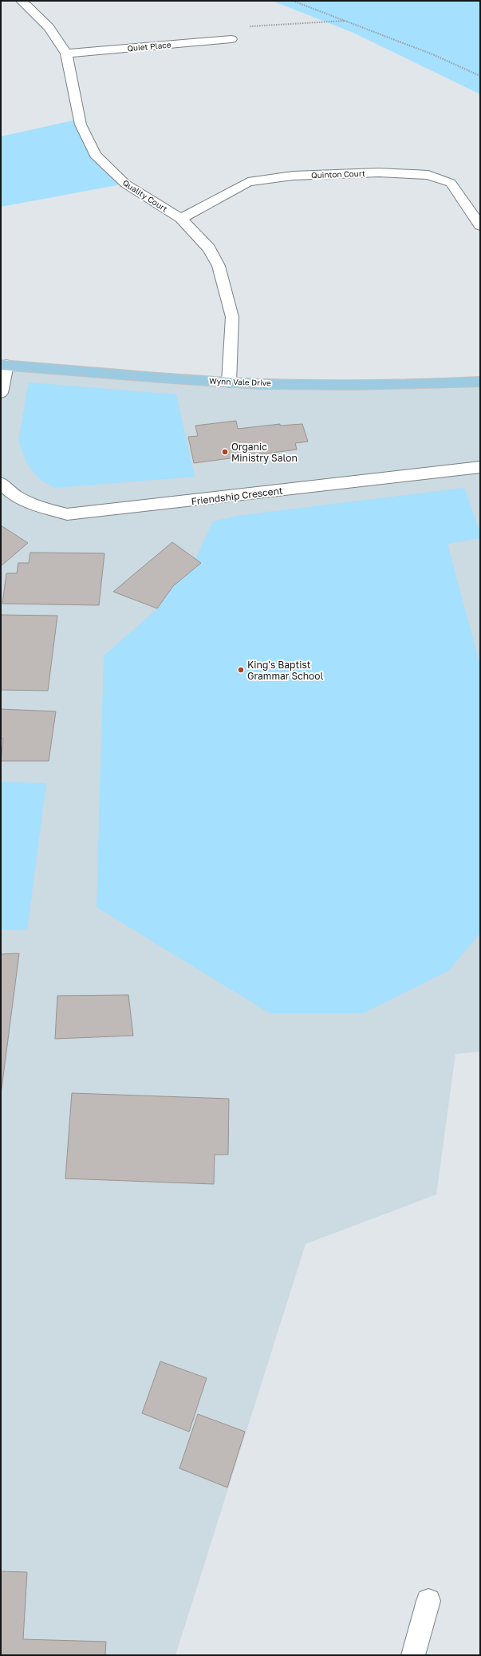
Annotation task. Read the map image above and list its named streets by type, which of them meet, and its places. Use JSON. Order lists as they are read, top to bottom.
{
  "streets": {
    "main road": ["Wynn Vale Drive"],
    "street": [
      "Quiet Place",
      "Quinton Court",
      "Quality Court",
      "Friendship Crescent"
    ]
  },
  "crossings": [
    ["Quiet Place", "Quality Court"],
    ["Quinton Court", "Quality Court"],
    ["Quality Court", "Wynn Vale Drive"]
  ],
  "places": ["Organic Ministry Salon", "King's Baptist Grammar School"]
}
